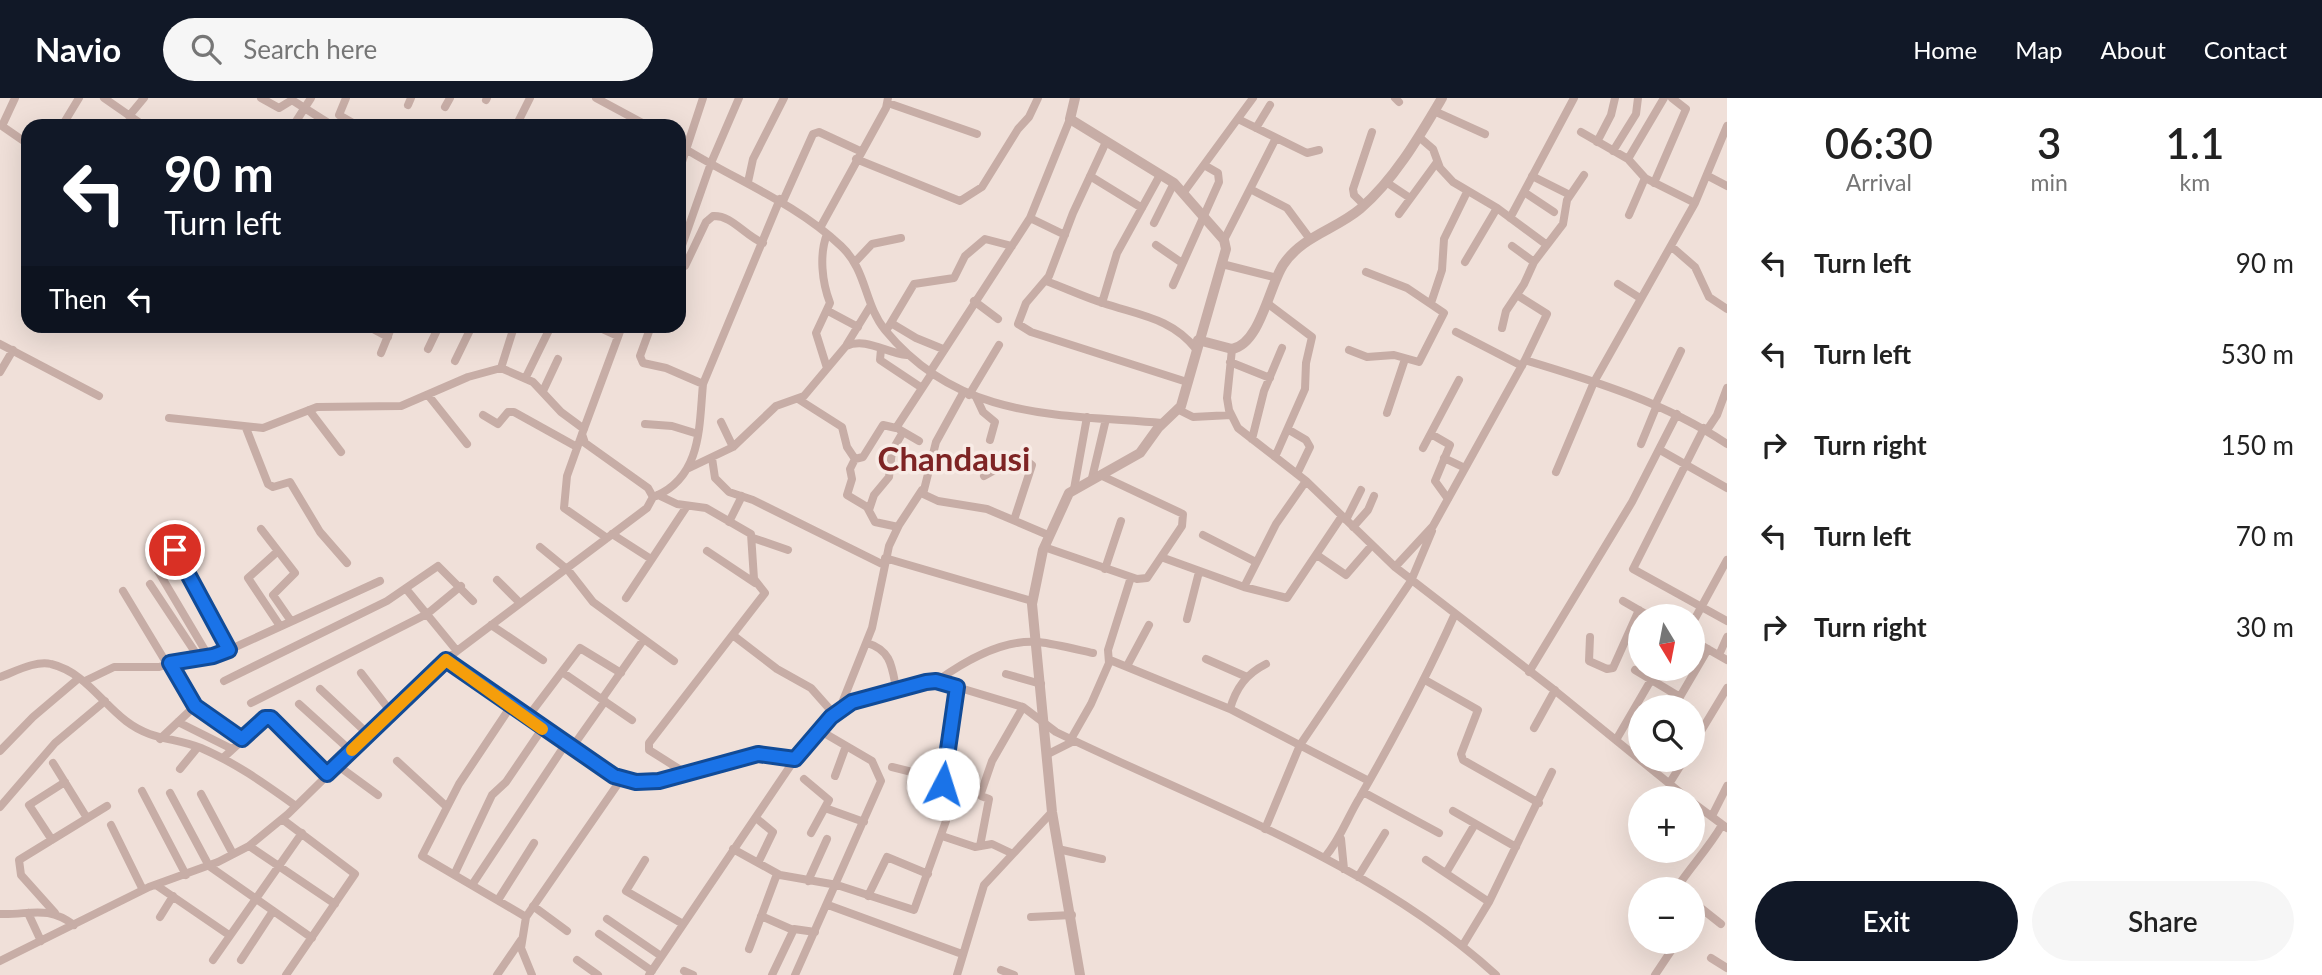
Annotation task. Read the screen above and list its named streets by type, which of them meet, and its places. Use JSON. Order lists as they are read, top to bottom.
{
  "districts": ["Chandausi"],
  "north": "bottom",
  "page": {
    "header": "Navio",
    "search": "Search here",
    "nav": [
      "Home",
      "Map",
      "About",
      "Contact"
    ],
    "eta": [
      "06:30",
      "Arrival",
      "3",
      "min",
      "1.1",
      "km"
    ],
    "turn": ["90 m", "Turn left"],
    "list": [
      {
        "name": "Turn left",
        "value": "90 m"
      },
      {
        "name": "Turn left",
        "value": "530 m"
      },
      {
        "name": "Turn right",
        "value": "150 m"
      },
      {
        "name": "Turn left",
        "value": "70 m"
      },
      {
        "name": "Turn right",
        "value": "30 m"
      }
    ],
    "then": "Then",
    "map_buttons": ["+", "−"],
    "buttons": ["Exit", "Share"]
  }
}
